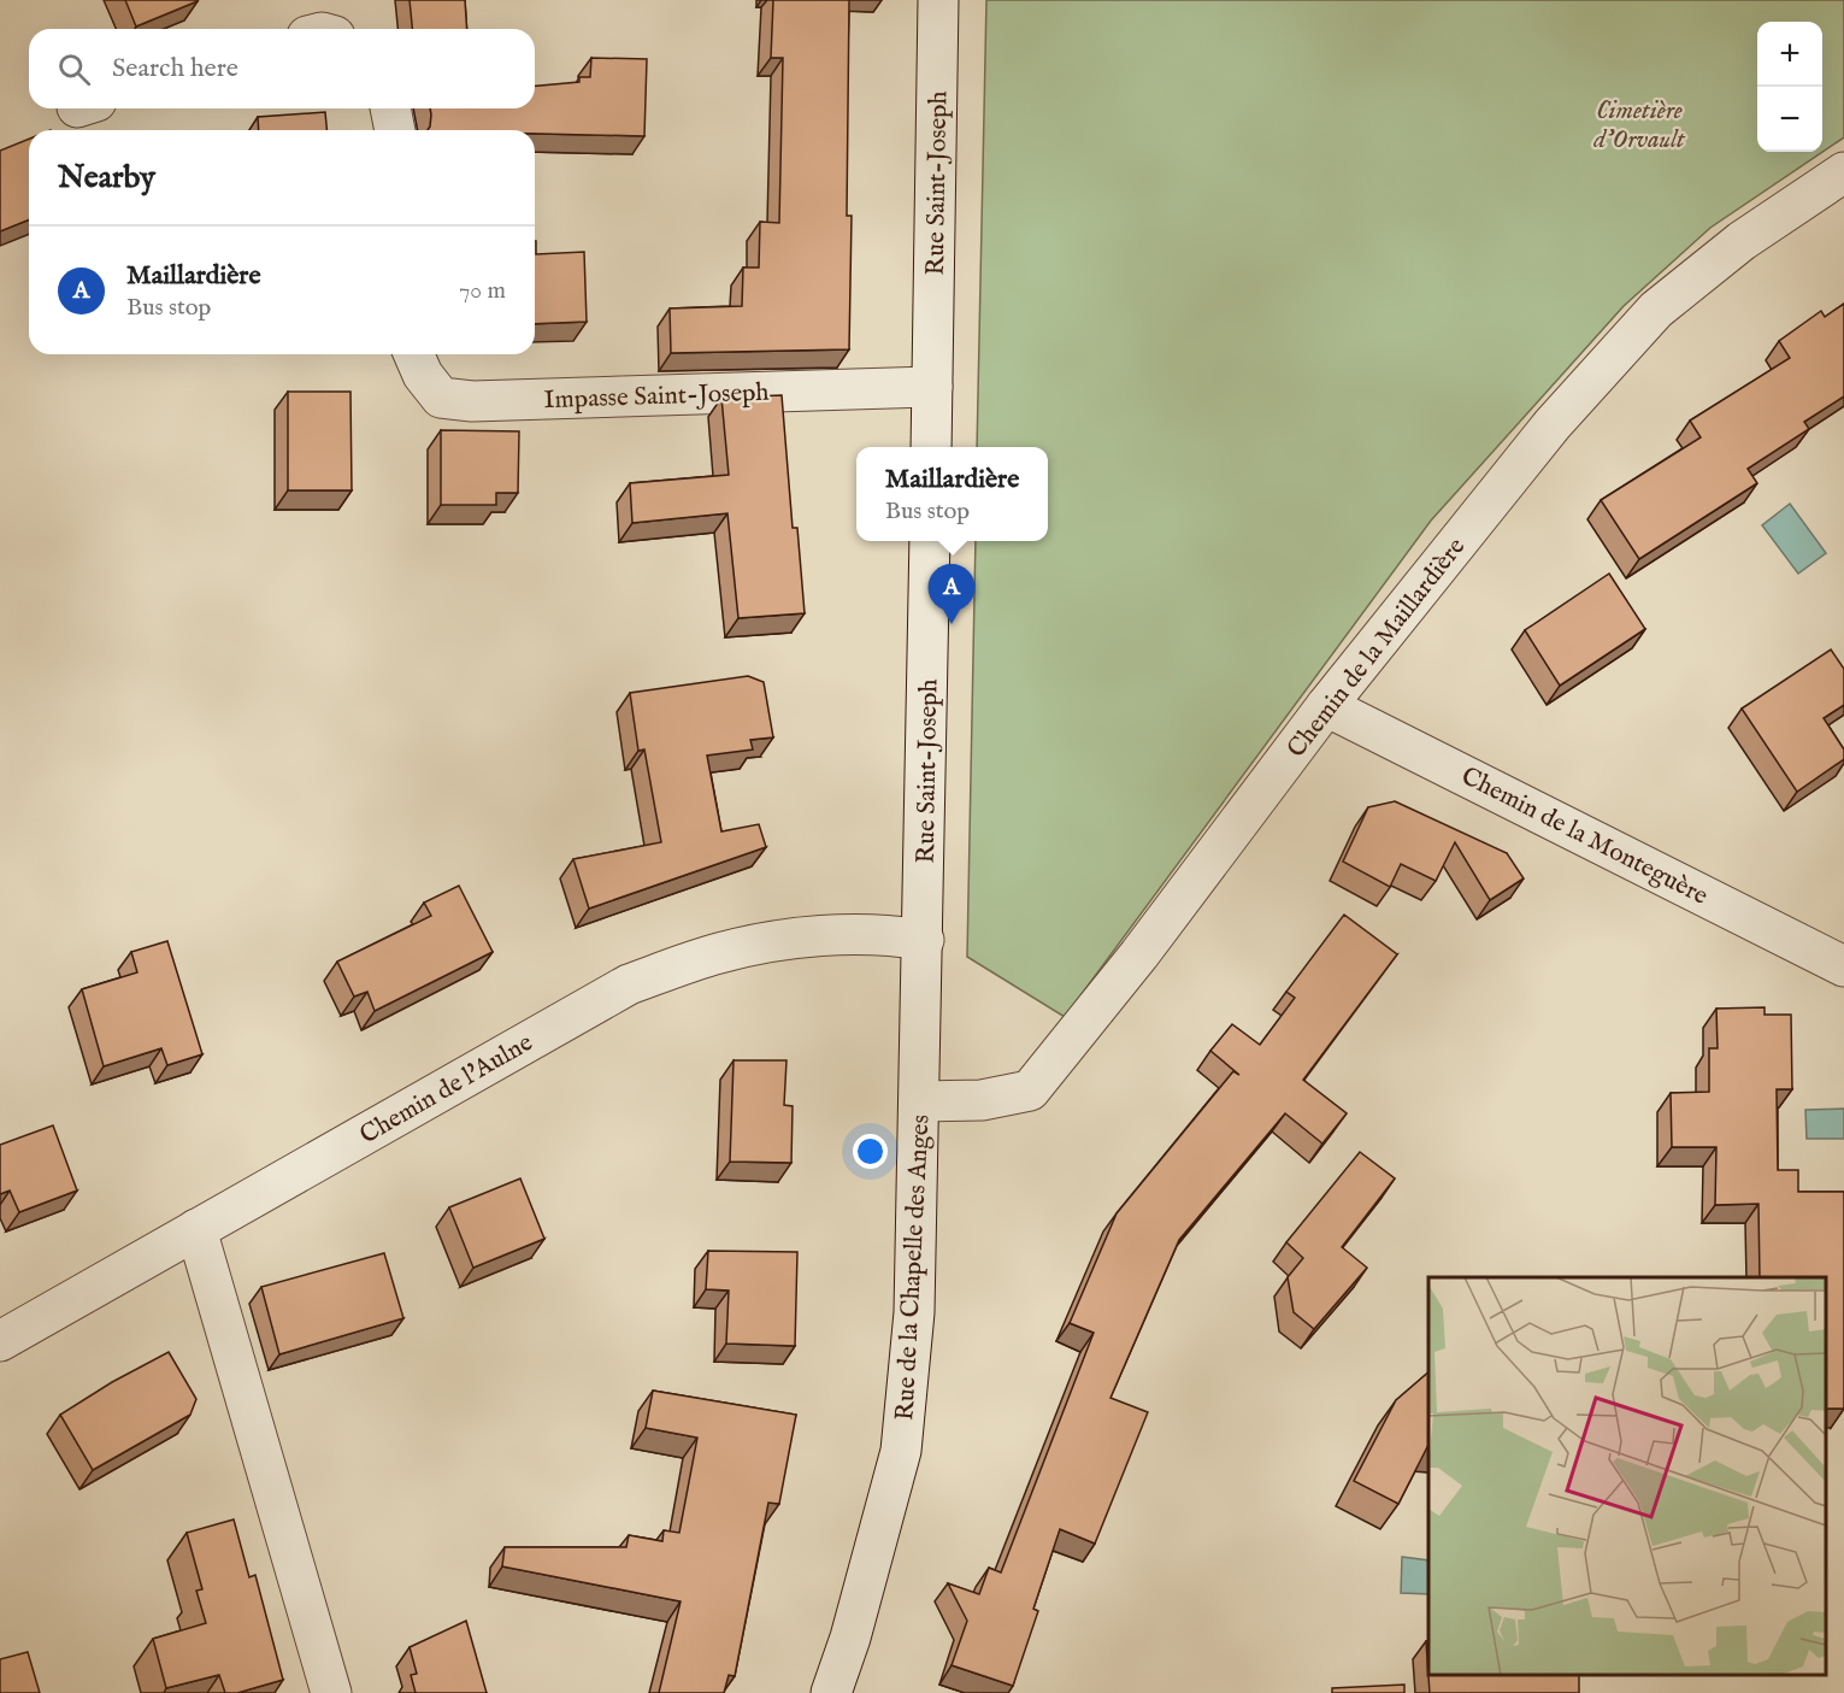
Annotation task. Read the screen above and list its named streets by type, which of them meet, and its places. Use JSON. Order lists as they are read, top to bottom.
{
  "streets": {
    "street": [
      "Rue Saint-Joseph",
      "Impasse Saint-Joseph",
      "Chemin de la Maillardière",
      "Chemin de la Monteguère",
      "Chemin de l'Aulne",
      "Rue de la Chapelle des Anges"
    ]
  },
  "crossings": [
    ["Rue Saint-Joseph", "Impasse Saint-Joseph"],
    ["Rue Saint-Joseph", "Chemin de l'Aulne"],
    ["Rue Saint-Joseph", "Rue de la Chapelle des Anges"],
    ["Chemin de la Maillardière", "Chemin de la Monteguère"],
    ["Chemin de la Maillardière", "Rue de la Chapelle des Anges"]
  ],
  "parks": ["Cimetière d'Orvault"],
  "page": {
    "map_buttons": ["+", "−"],
    "search": "Search here",
    "heading": "Nearby",
    "list": [
      {
        "mark": "A",
        "name": "Maillardière",
        "note": "Bus stop",
        "value": "70 m"
      }
    ],
    "popup": ["Maillardière", "Bus stop"],
    "pins": "A"
  }
}
